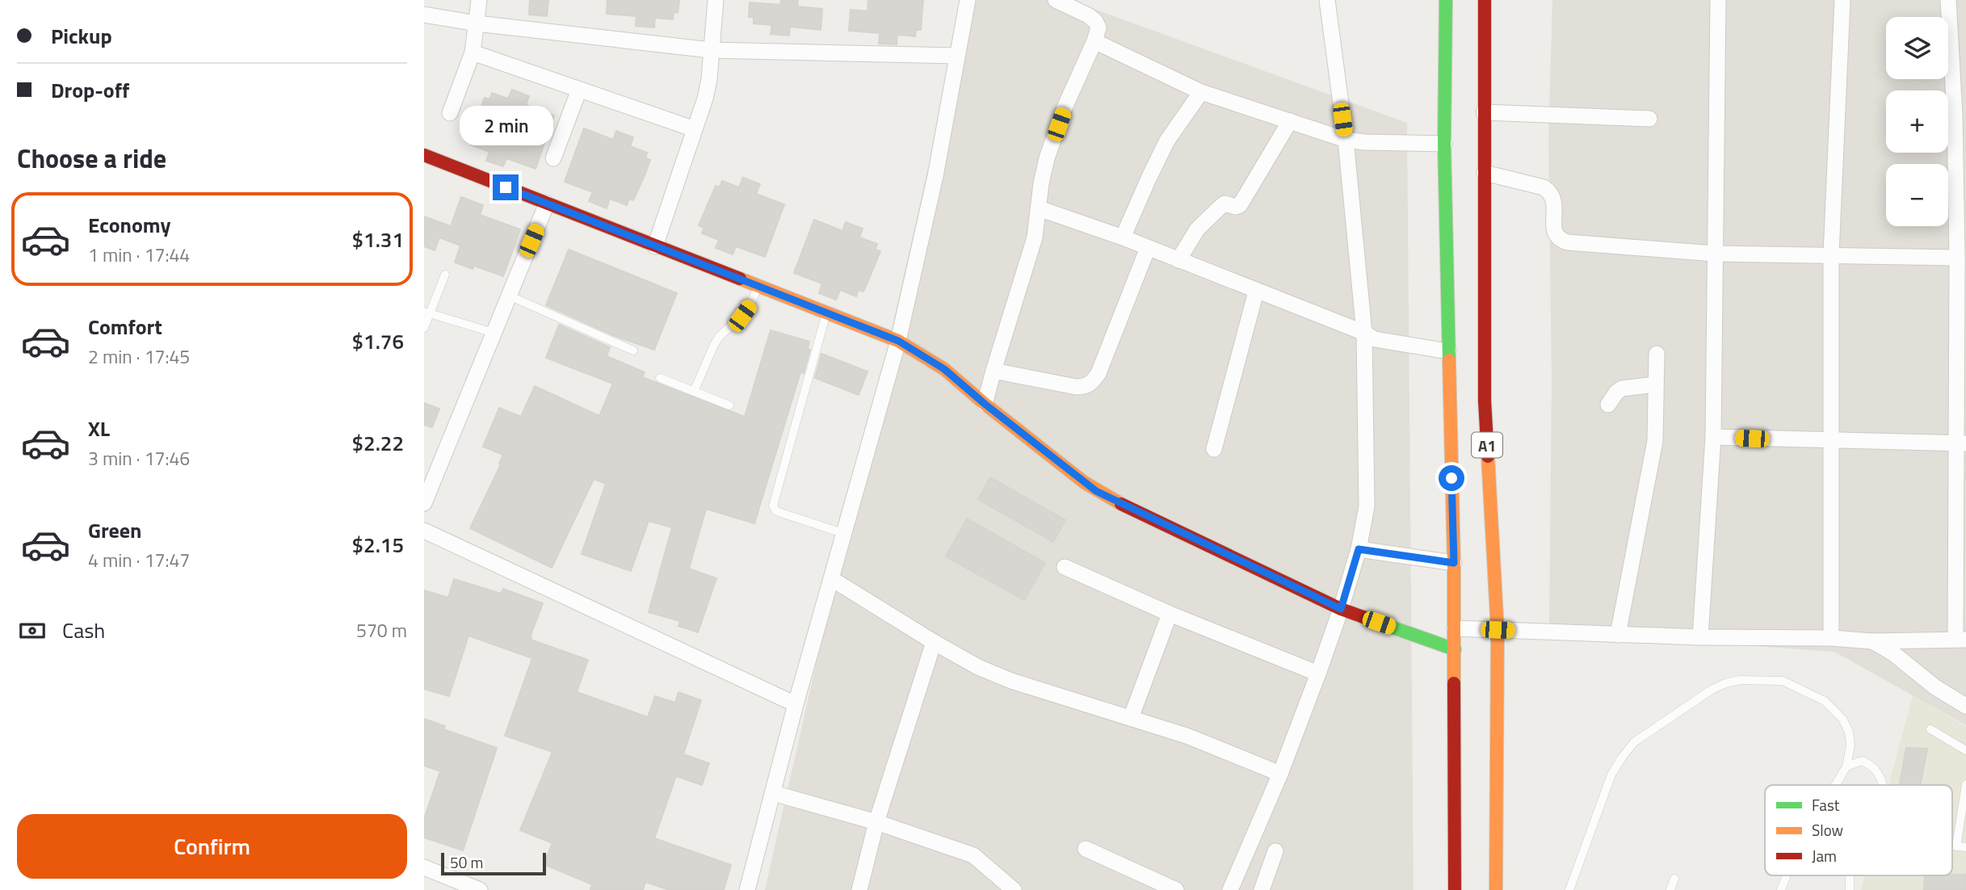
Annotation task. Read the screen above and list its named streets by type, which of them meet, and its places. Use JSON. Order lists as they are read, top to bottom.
{
  "streets": {
    "main road": ["A1"]
  },
  "legend": ["Fast", "Slow", "Jam"],
  "scale_bar": "50 m",
  "page": {
    "banner": ["Pickup", "Drop-off"],
    "map_buttons": ["+", "−"],
    "bubble": "2 min",
    "heading": "Choose a ride",
    "list": [
      {
        "name": "Economy",
        "note": "1 min · 17:44",
        "value": "$1.31"
      },
      {
        "name": "Comfort",
        "note": "2 min · 17:45",
        "value": "$1.76"
      },
      {
        "name": "XL",
        "note": "3 min · 17:46",
        "value": "$2.22"
      },
      {
        "name": "Green",
        "note": "4 min · 17:47",
        "value": "$2.15"
      }
    ],
    "pay": ["Cash", "570 m"],
    "buttons": "Confirm",
    "scale": "50 m"
  }
}
